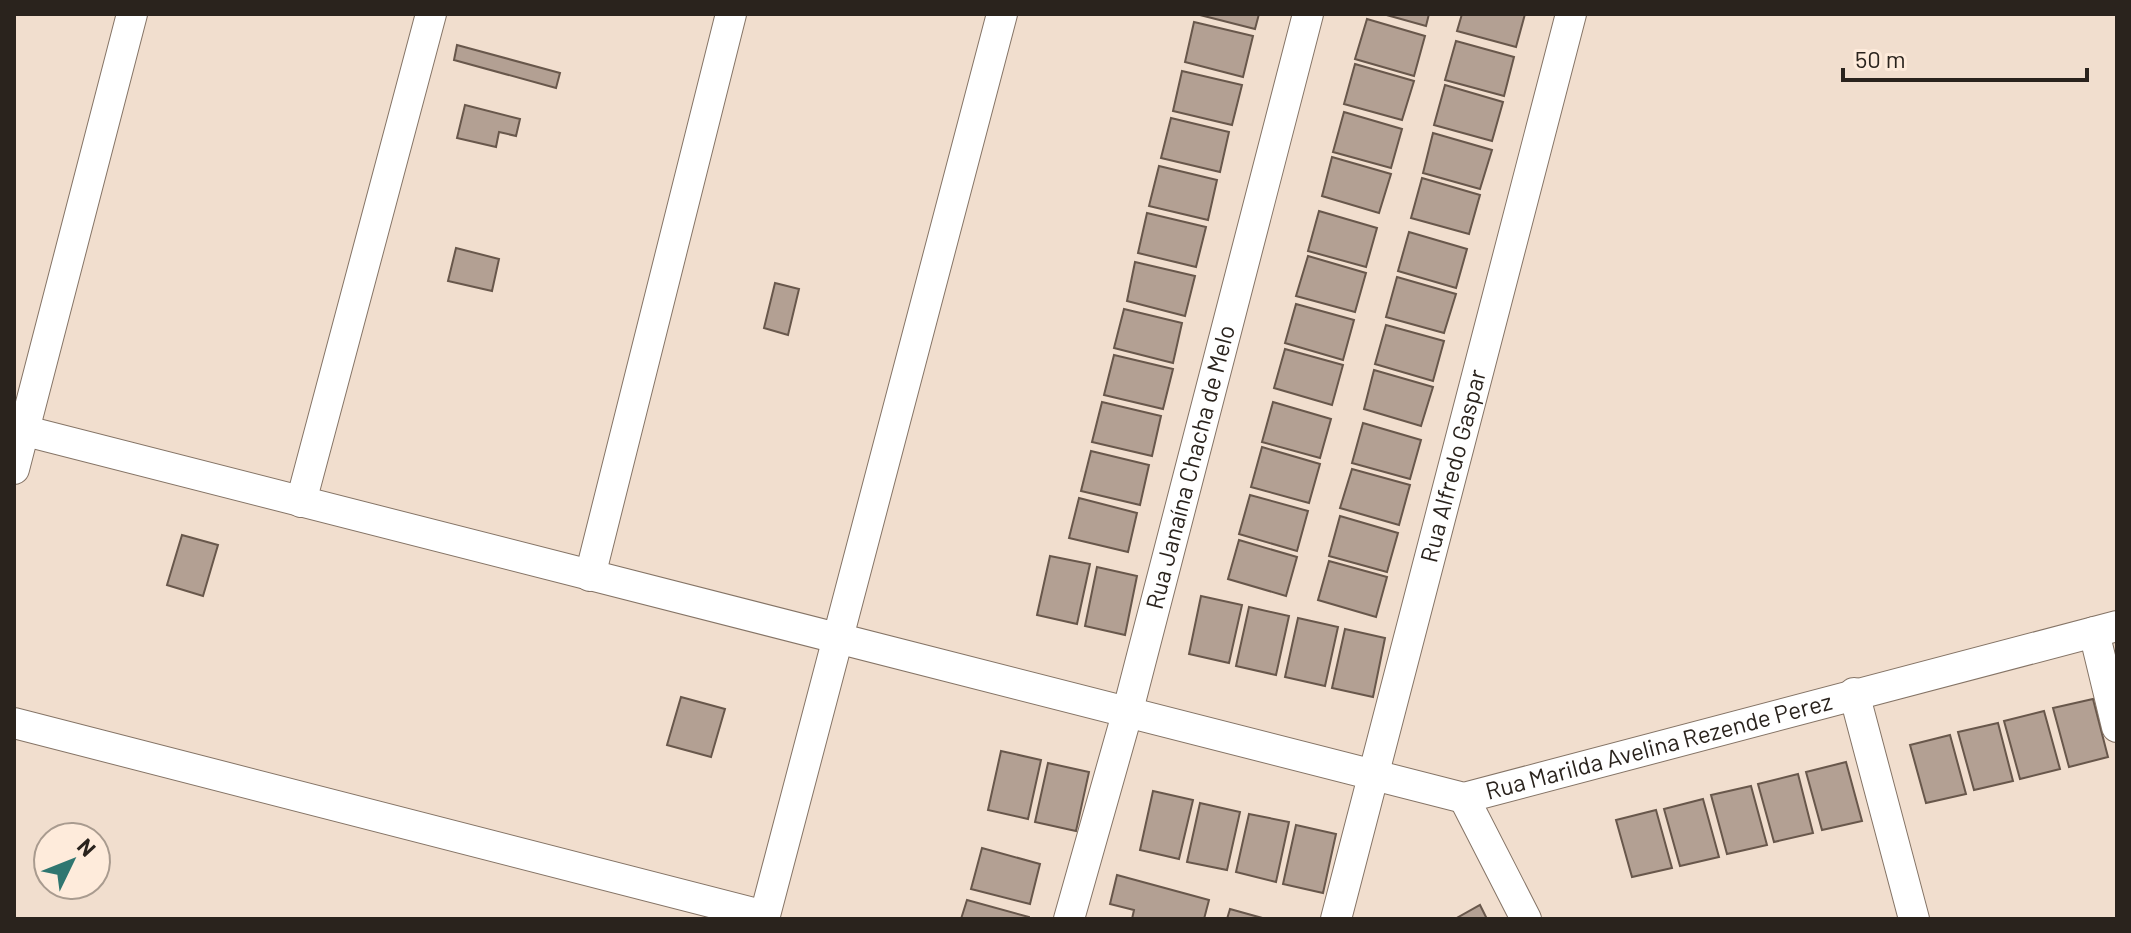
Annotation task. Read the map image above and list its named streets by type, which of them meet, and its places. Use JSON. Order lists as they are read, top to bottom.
{
  "streets": {
    "street": ["Rua Alfredo Gaspar", "Rua Janaína Chacha de Melo", "Rua Marilda Avelina Rezende Perez"]
  },
  "crossings": [
    ["Rua Alfredo Gaspar", "Rua Marilda Avelina Rezende Perez"],
    ["Rua Janaína Chacha de Melo", "Rua Marilda Avelina Rezende Perez"]
  ],
  "scale_bar": "50 m",
  "north": "top right"
}
